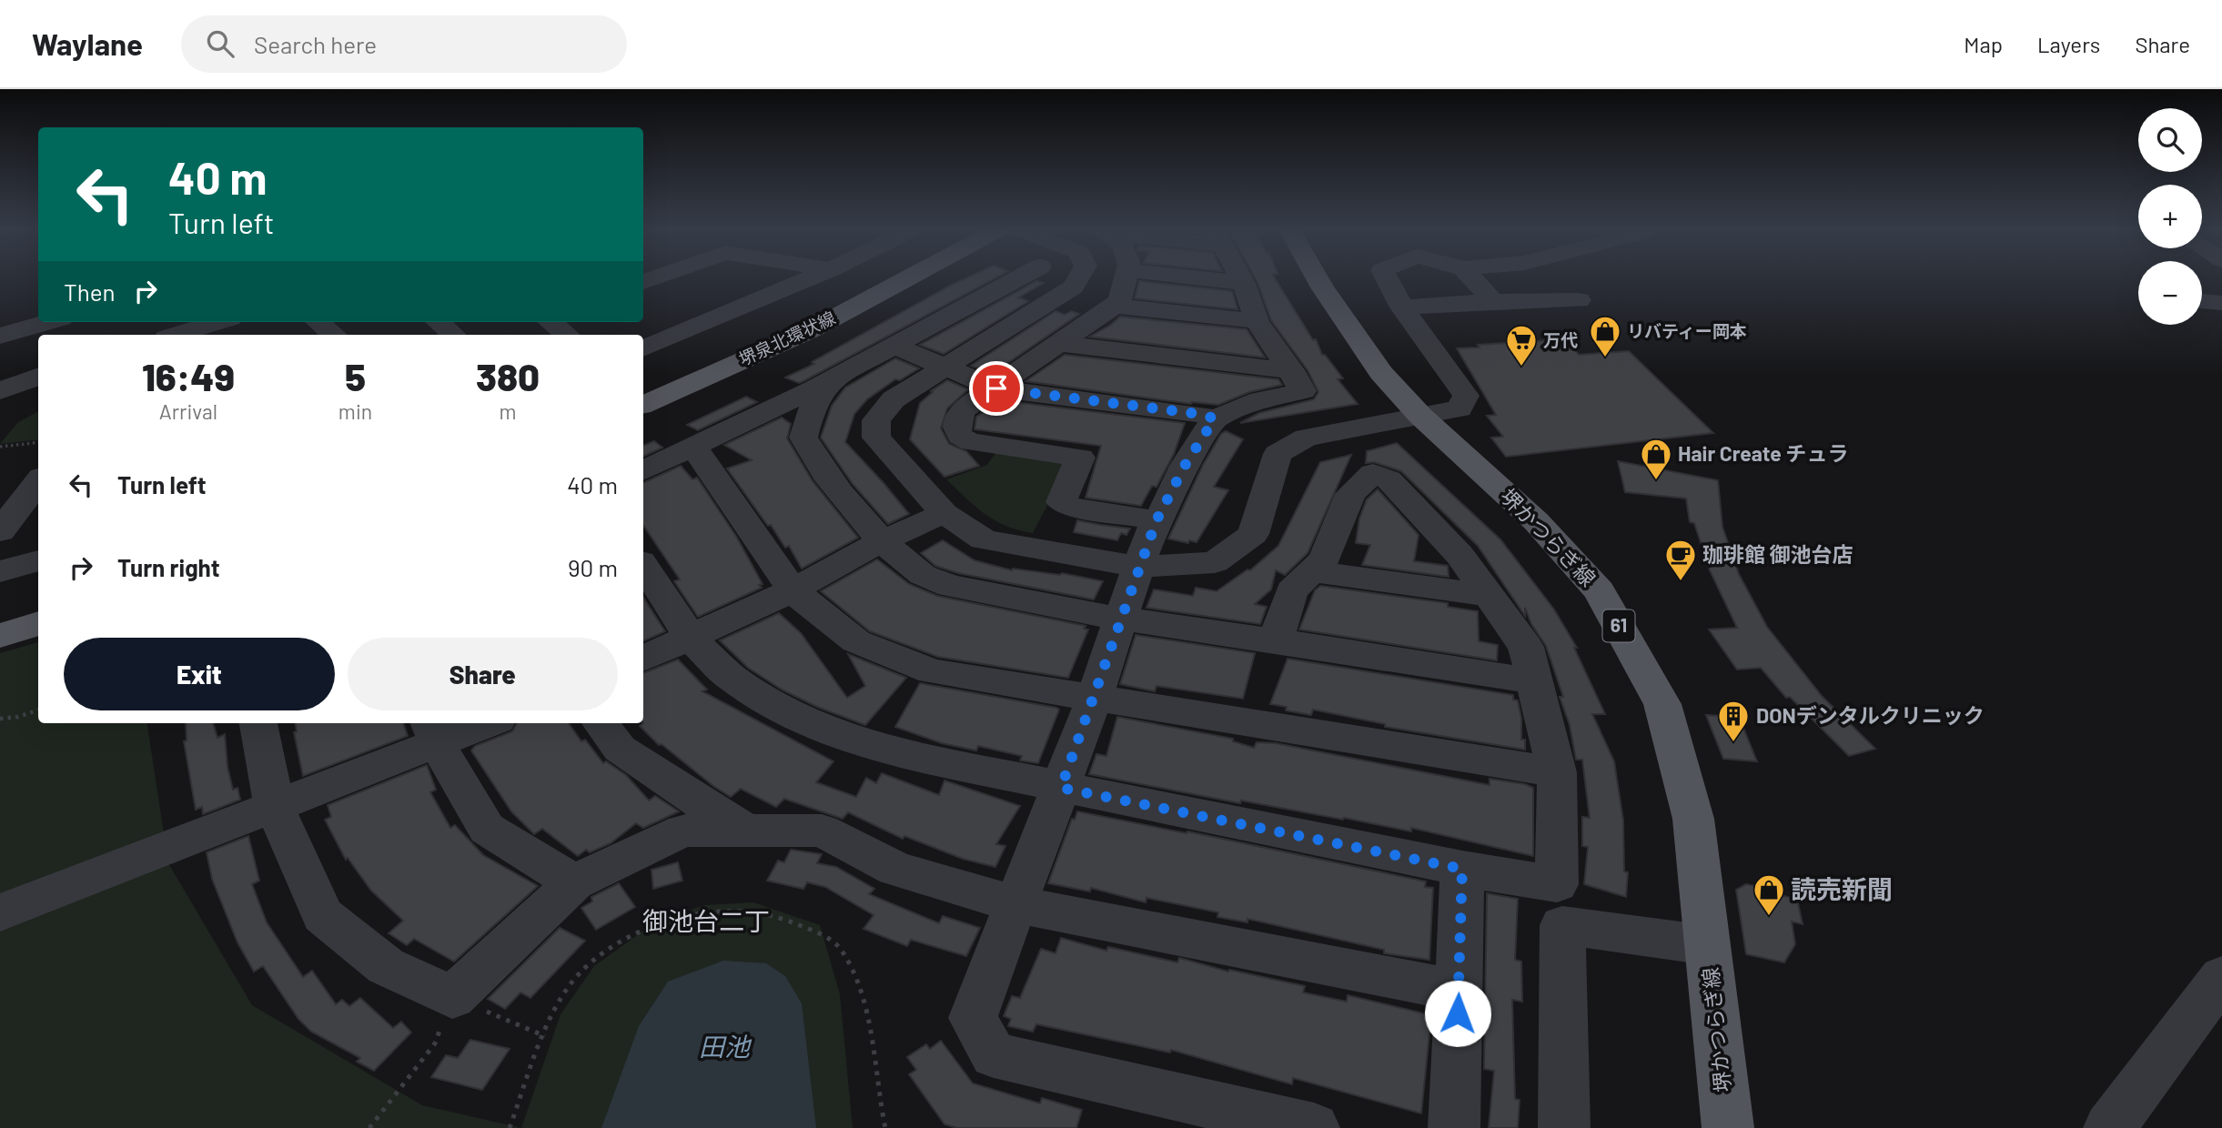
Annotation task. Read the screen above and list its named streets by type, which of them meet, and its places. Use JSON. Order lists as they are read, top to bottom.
{
  "streets": {
    "main road": ["堺泉北環状線", "堺かつらぎ線", "61"]
  },
  "districts": ["御池台二丁"],
  "water": ["田池"],
  "places": {
    "shop": ["リバティー岡本", "Hair Create チュラ", "読売新聞"],
    "supermarket": ["万代"],
    "cafe": ["珈琲館 御池台店"],
    "building": ["DONデンタルクリニック"]
  },
  "page": {
    "header": "Waylane",
    "search": "Search here",
    "nav": ["Map", "Layers", "Share"],
    "map_buttons": ["+", "−"],
    "turn": ["40 m", "Turn left"],
    "then": "Then",
    "eta": [
      "16:49",
      "Arrival",
      "5",
      "min",
      "380",
      "m"
    ],
    "list": [
      {
        "name": "Turn left",
        "value": "40 m"
      },
      {
        "name": "Turn right",
        "value": "90 m"
      }
    ],
    "buttons": ["Exit", "Share"]
  }
}
